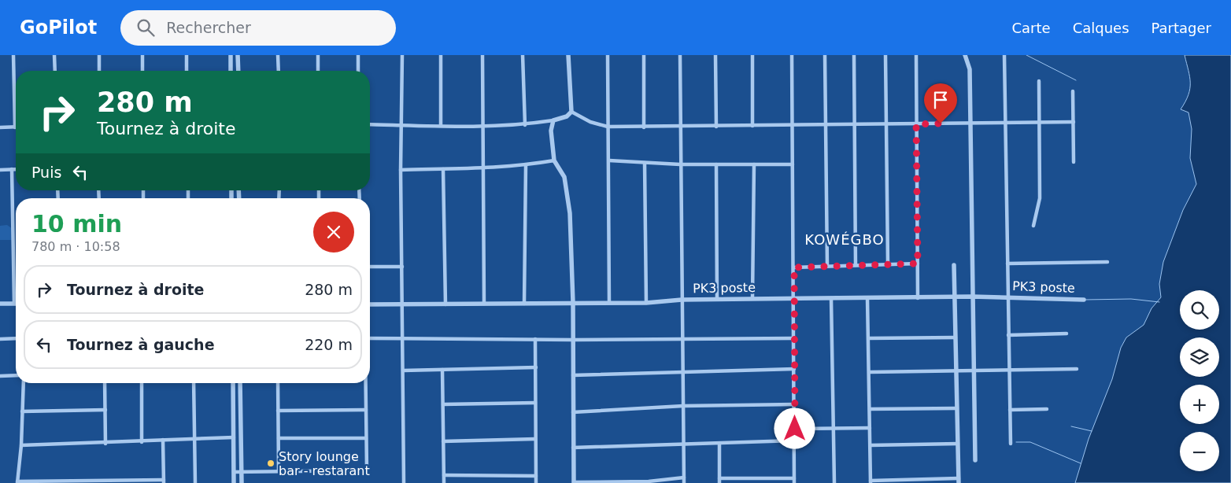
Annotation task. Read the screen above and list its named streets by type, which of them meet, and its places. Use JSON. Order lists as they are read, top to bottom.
{
  "streets": {
    "street": ["PK3 poste"]
  },
  "districts": ["KOWÉGBO"],
  "places": ["Story lounge bar - restarant"],
  "page": {
    "header": "GoPilot",
    "search": "Rechercher",
    "nav": ["Carte", "Calques", "Partager"],
    "turn": ["280 m", "Tournez à droite"],
    "then": "Puis",
    "heading": ["10 min", "780 m · 10:58"],
    "list": [
      {
        "name": "Tournez à droite",
        "value": "280 m"
      },
      {
        "name": "Tournez à gauche",
        "value": "220 m"
      }
    ],
    "map_buttons": ["+", "−"]
  }
}
